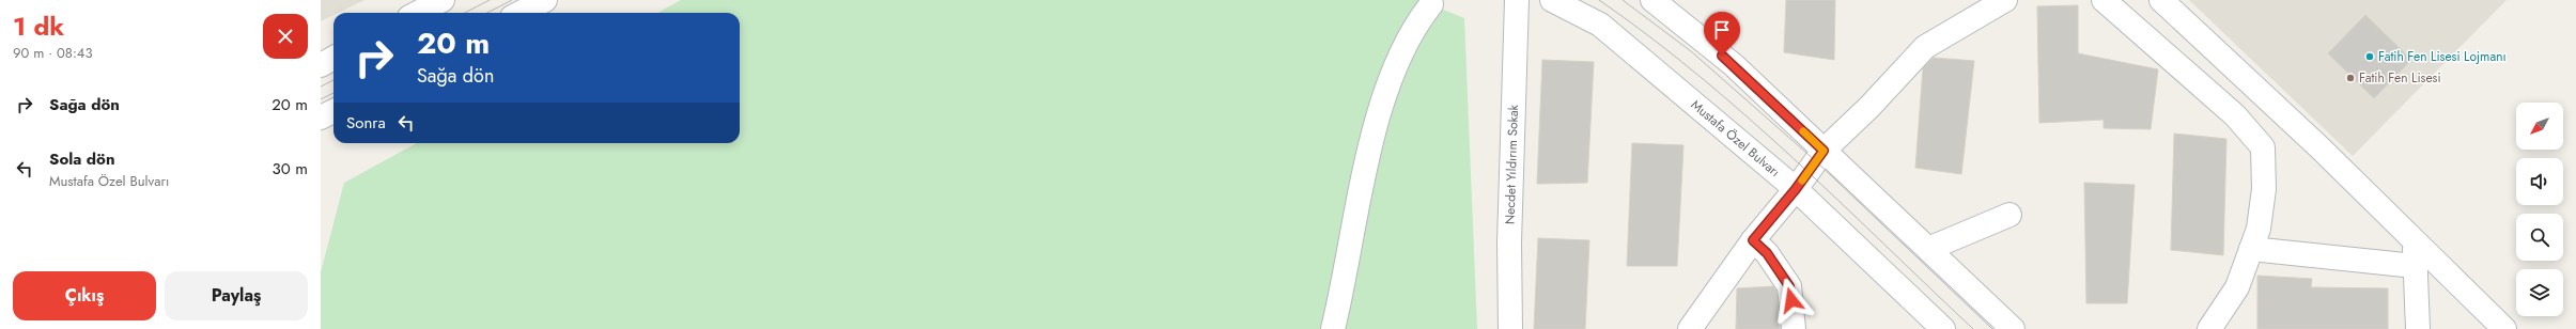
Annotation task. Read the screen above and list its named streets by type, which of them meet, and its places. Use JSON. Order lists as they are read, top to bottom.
{
  "streets": {
    "street": ["Mustafa Özel Bulvarı", "Necdet Yıldırım Sokak"]
  },
  "places": ["Fatih Fen Lisesi Lojmanı", "Fatih Fen Lisesi"],
  "north": "bottom left",
  "page": {
    "heading": ["1 dk", "90 m · 08:43"],
    "turn": ["20 m", "Sağa dön"],
    "list": [
      {
        "name": "Sağa dön",
        "value": "20 m"
      },
      {
        "name": "Sola dön",
        "note": "Mustafa Özel Bulvarı",
        "value": "30 m"
      }
    ],
    "then": "Sonra",
    "buttons": ["Çıkış", "Paylaş"]
  }
}
